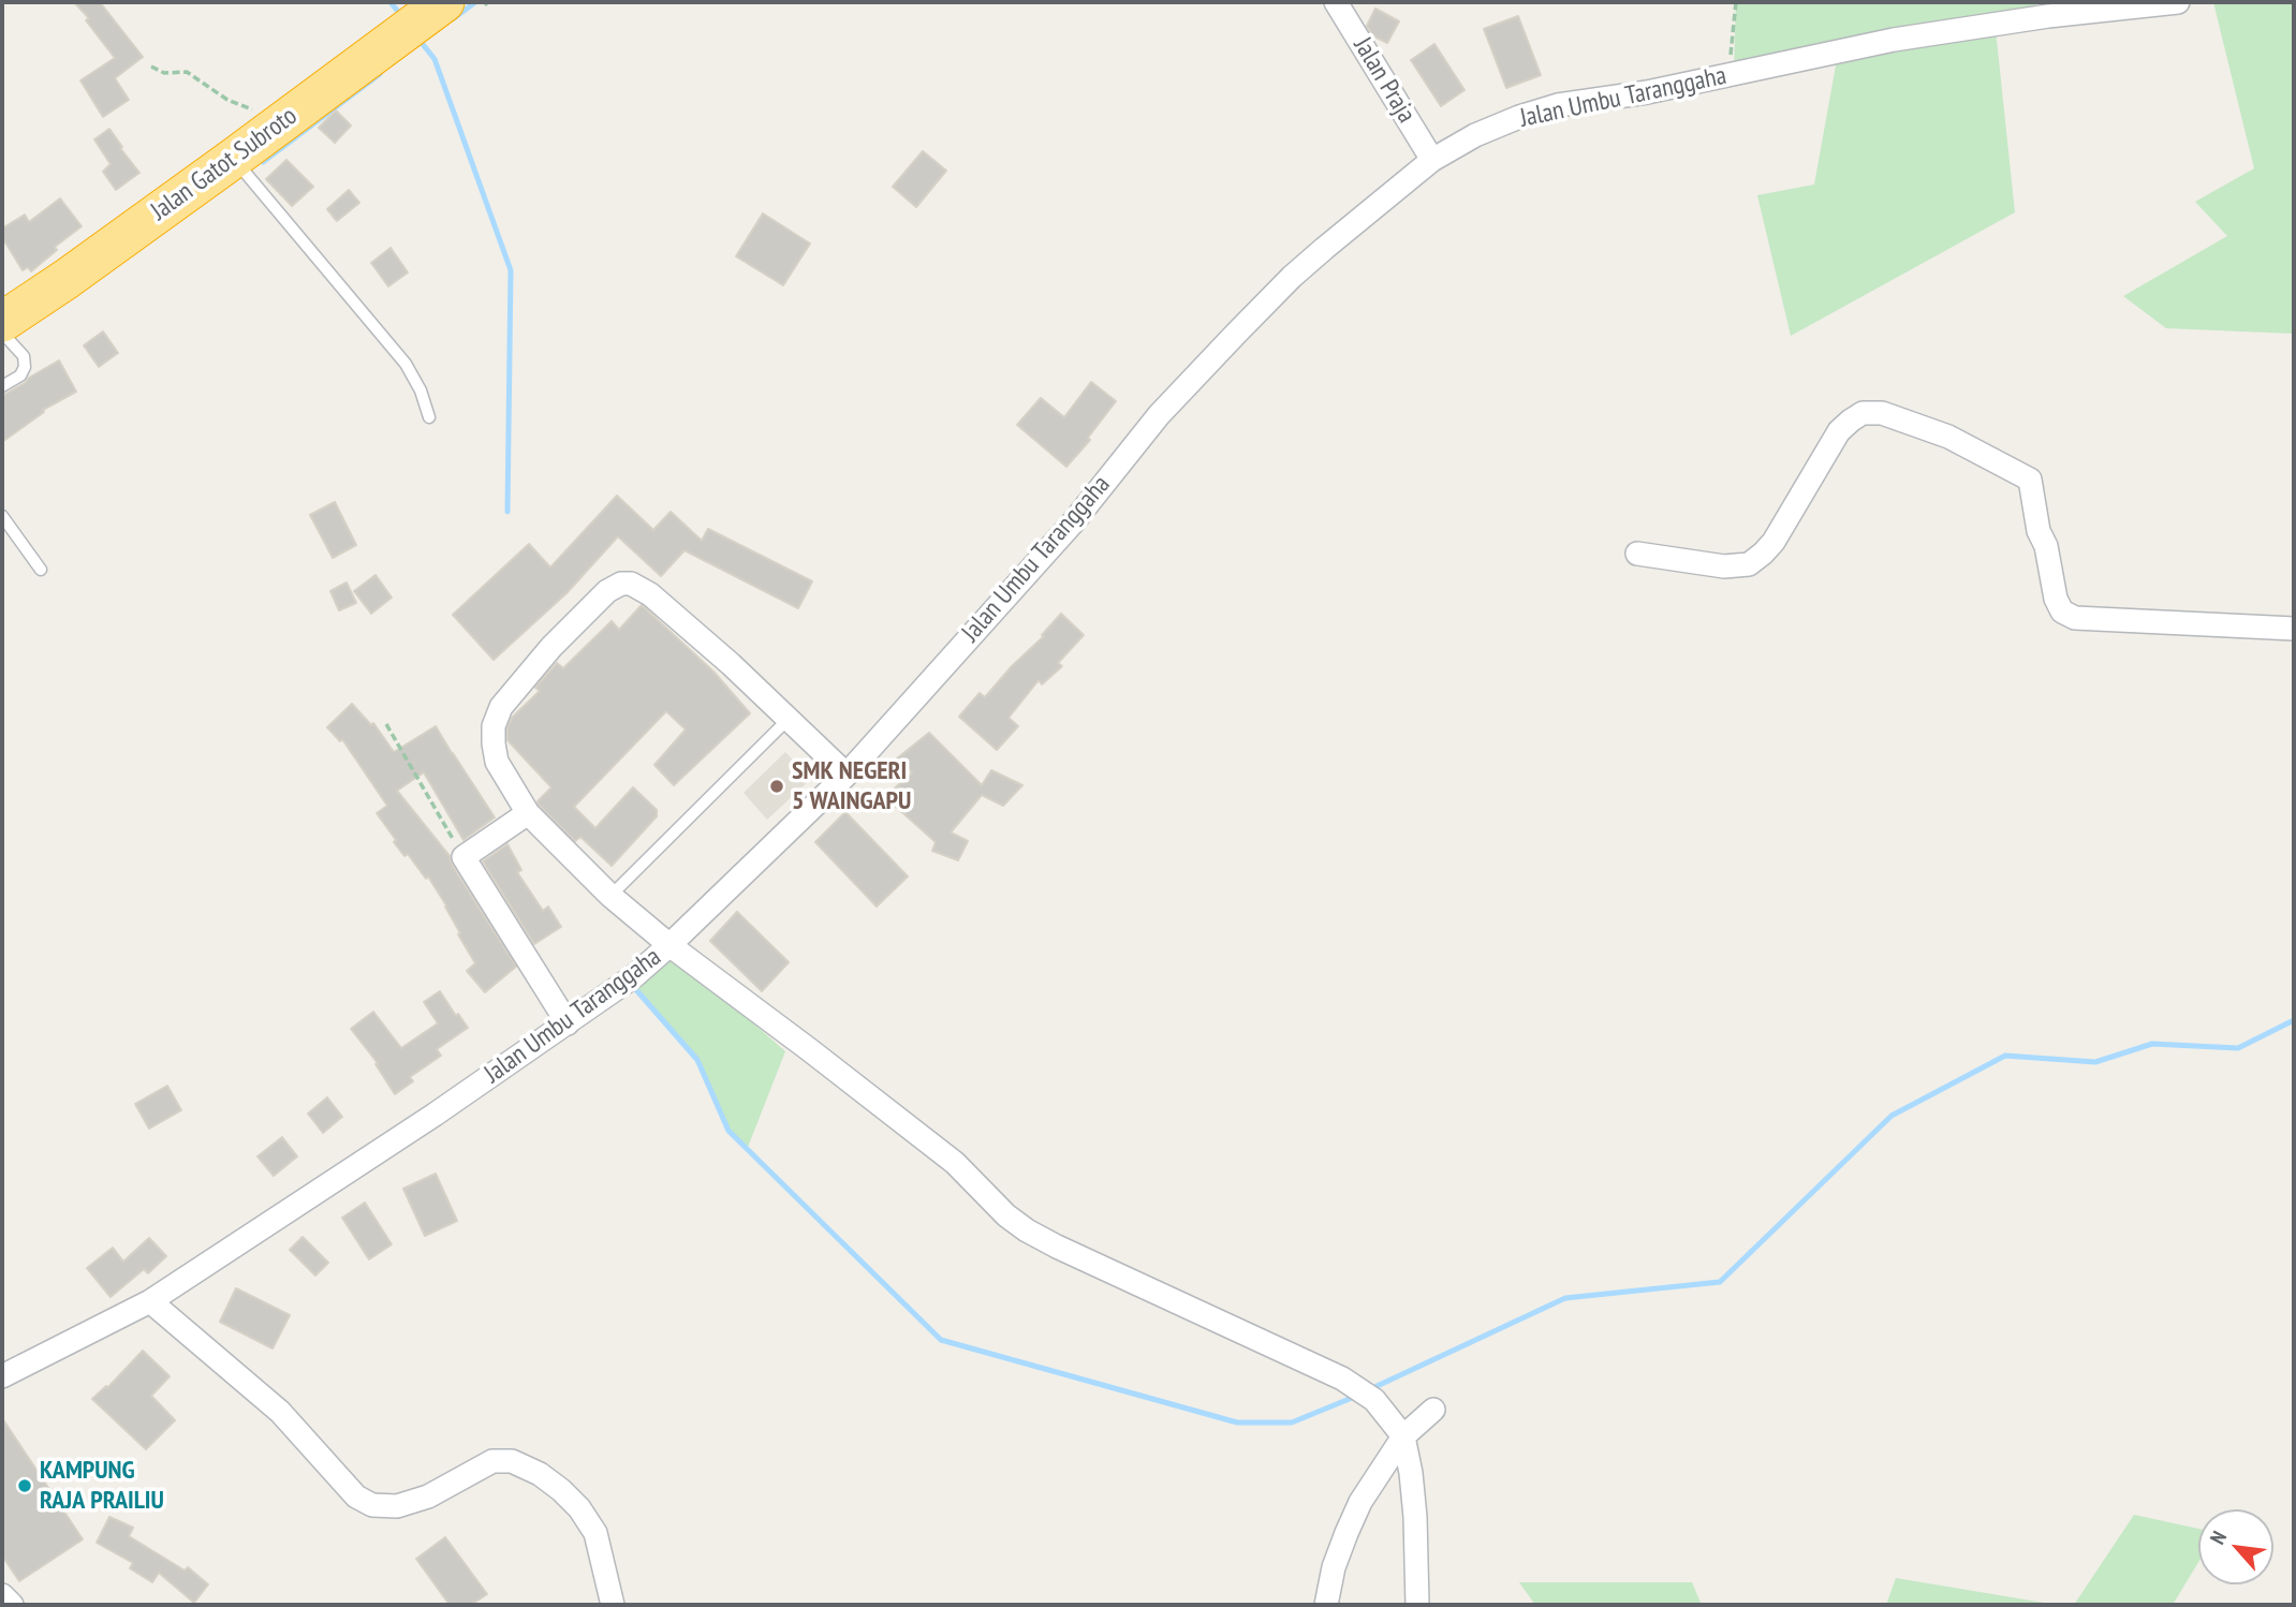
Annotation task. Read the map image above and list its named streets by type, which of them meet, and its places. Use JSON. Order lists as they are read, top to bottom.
{
  "streets": {
    "highway": ["Jalan Gatot Subroto"],
    "street": ["Jalan Praja", "Jalan Umbu Taranggaha"]
  },
  "crossings": [
    ["Jalan Praja", "Jalan Umbu Taranggaha"]
  ],
  "places": ["SMK NEGERI 5 WAINGAPU", "KAMPUNG RAJA PRAILIU"],
  "north": "top left"
}
